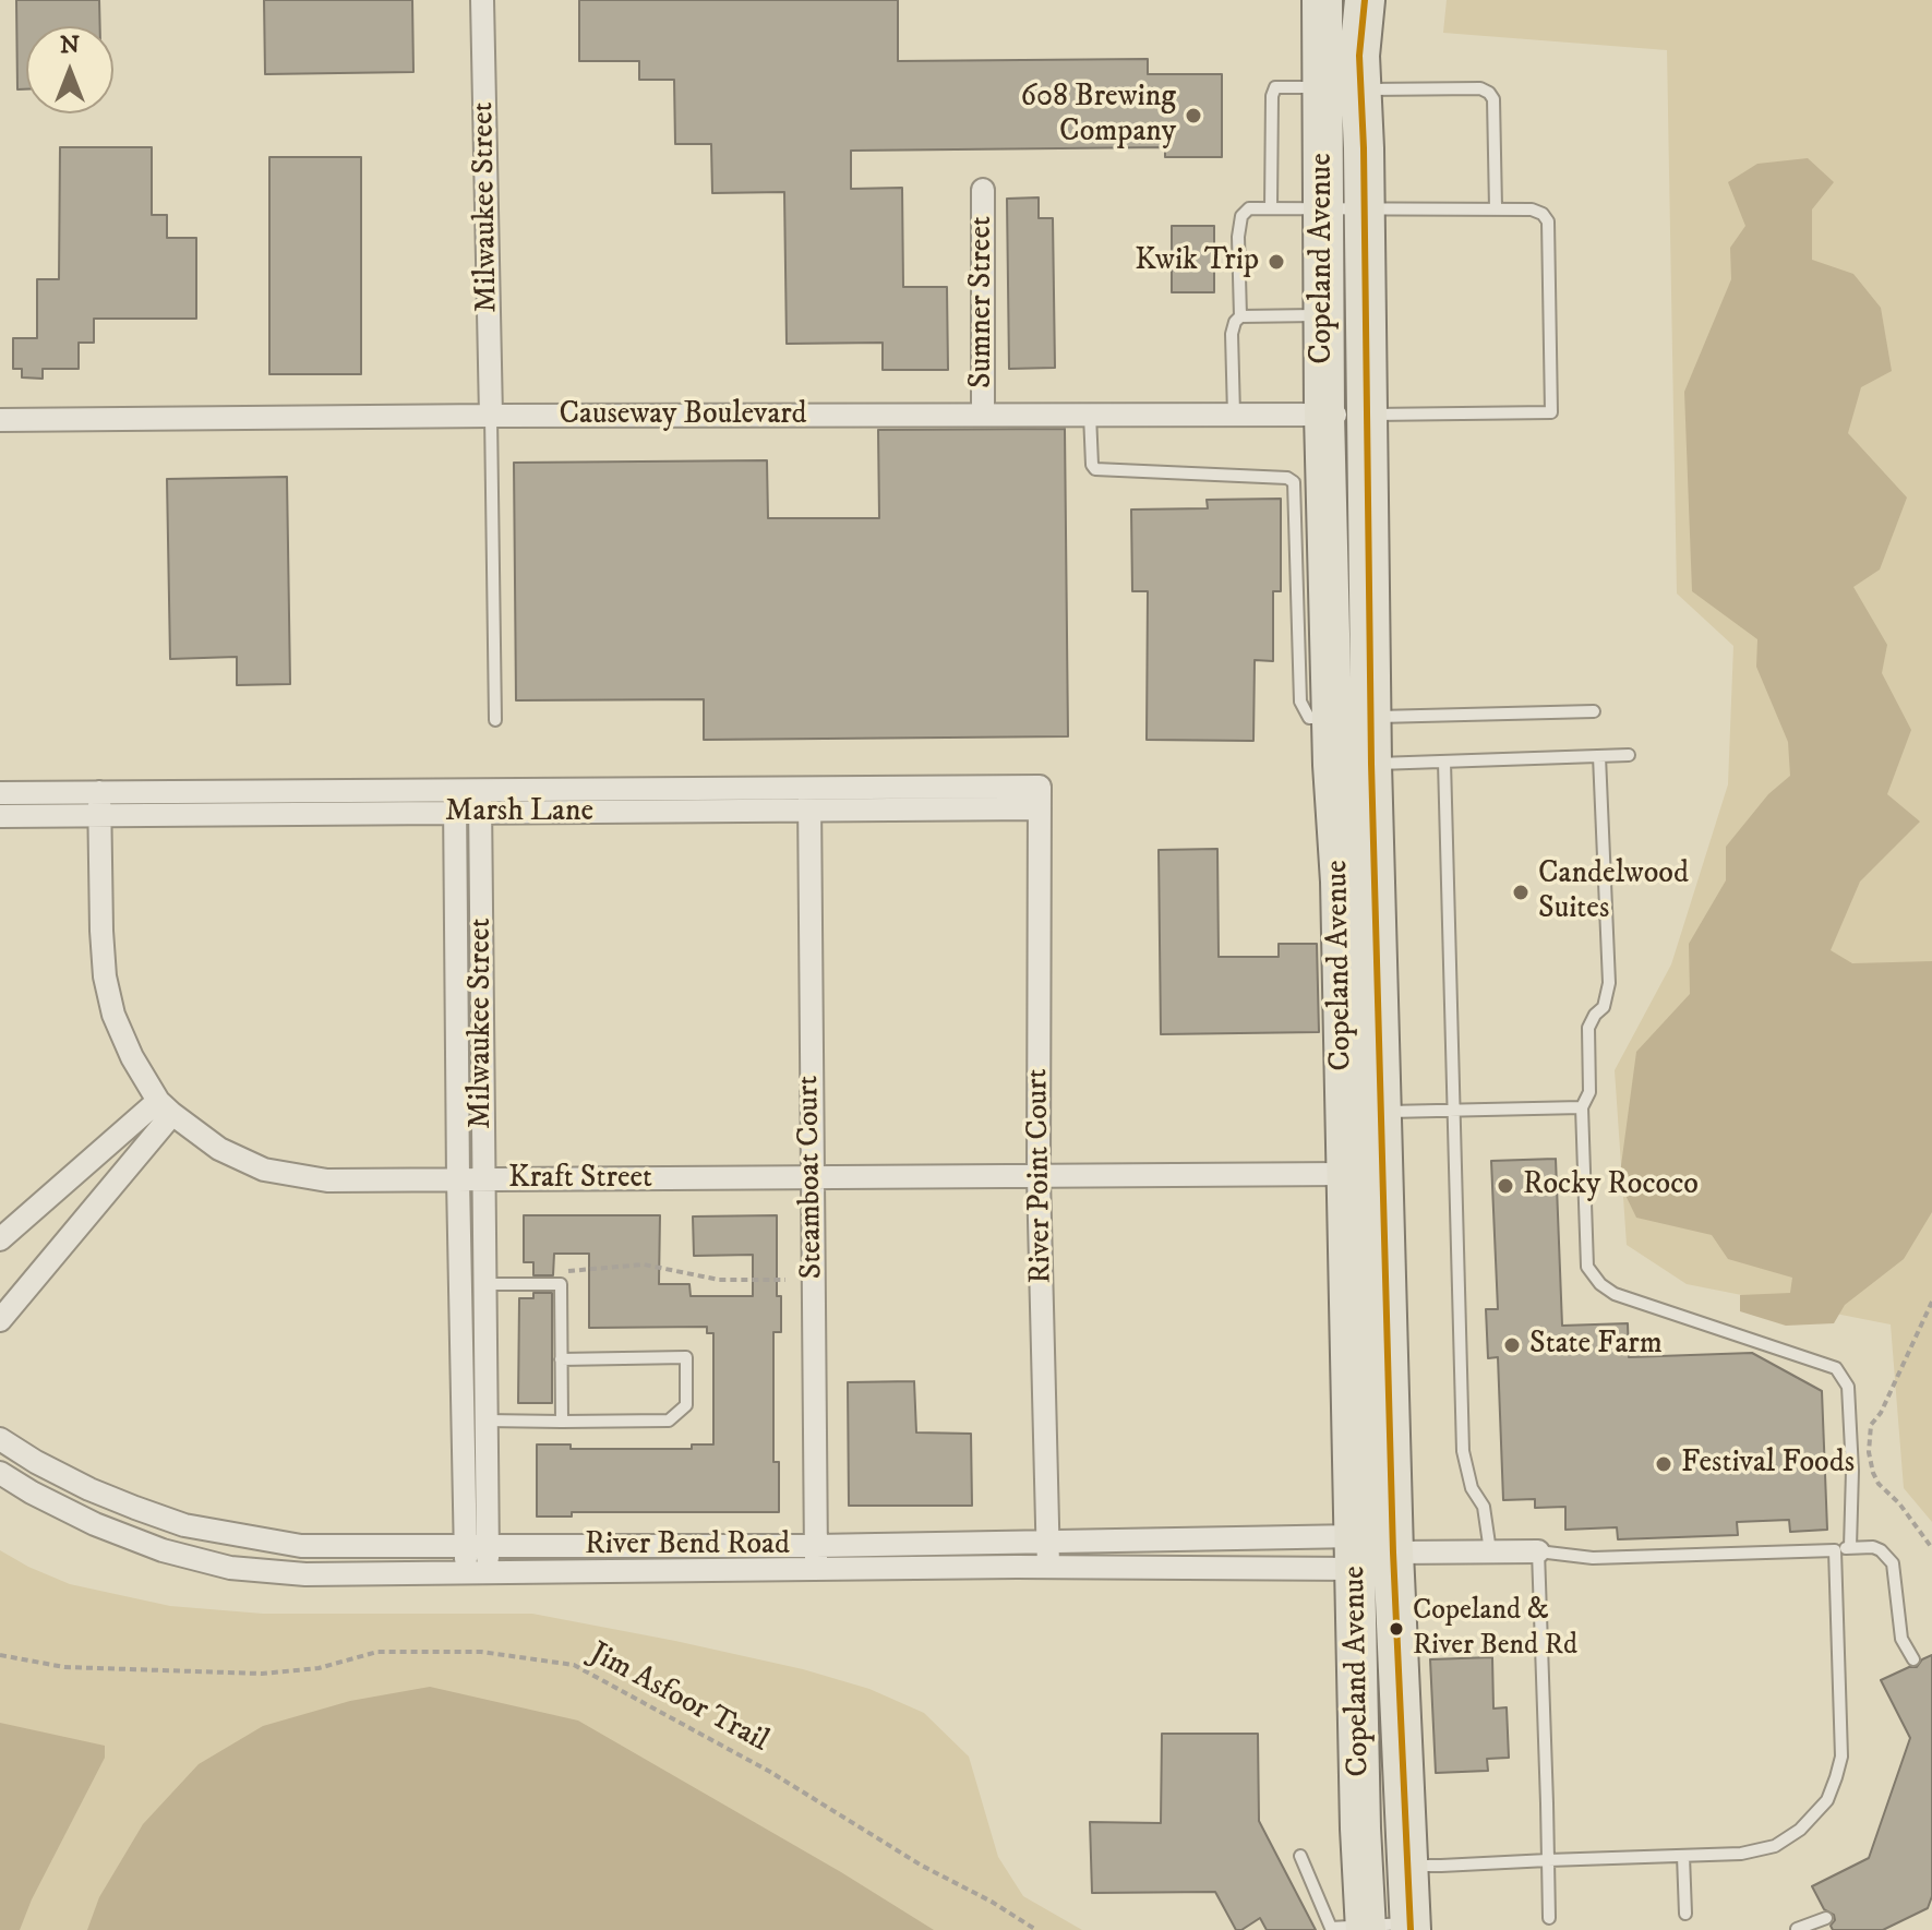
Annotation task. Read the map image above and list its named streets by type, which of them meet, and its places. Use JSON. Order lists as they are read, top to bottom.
{
  "streets": {
    "highway": ["Copeland Avenue"],
    "street": [
      "Milwaukee Street",
      "Sumner Street",
      "Causeway Boulevard",
      "Marsh Lane",
      "River Point Court",
      "Steamboat Court",
      "Kraft Street",
      "River Bend Road"
    ],
    "path": ["Jim Asfoor Trail"]
  },
  "crossings": [
    ["Milwaukee Street", "Causeway Boulevard"],
    ["Milwaukee Street", "Marsh Lane"],
    ["Milwaukee Street", "Kraft Street"],
    ["Milwaukee Street", "River Bend Road"],
    ["Copeland Avenue", "Causeway Boulevard"],
    ["Copeland Avenue", "Kraft Street"],
    ["Copeland Avenue", "River Bend Road"],
    ["Sumner Street", "Causeway Boulevard"],
    ["Marsh Lane", "River Point Court"],
    ["Marsh Lane", "Steamboat Court"],
    ["Marsh Lane", "Kraft Street"],
    ["River Point Court", "Kraft Street"],
    ["River Point Court", "River Bend Road"],
    ["Steamboat Court", "Kraft Street"],
    ["Steamboat Court", "River Bend Road"]
  ],
  "places": [
    "608 Brewing Company",
    "Kwik Trip",
    "Candelwood Suites",
    "Rocky Rococo",
    "State Farm",
    "Festival Foods",
    "Copeland & River Bend Rd"
  ],
  "north": "top"
}
